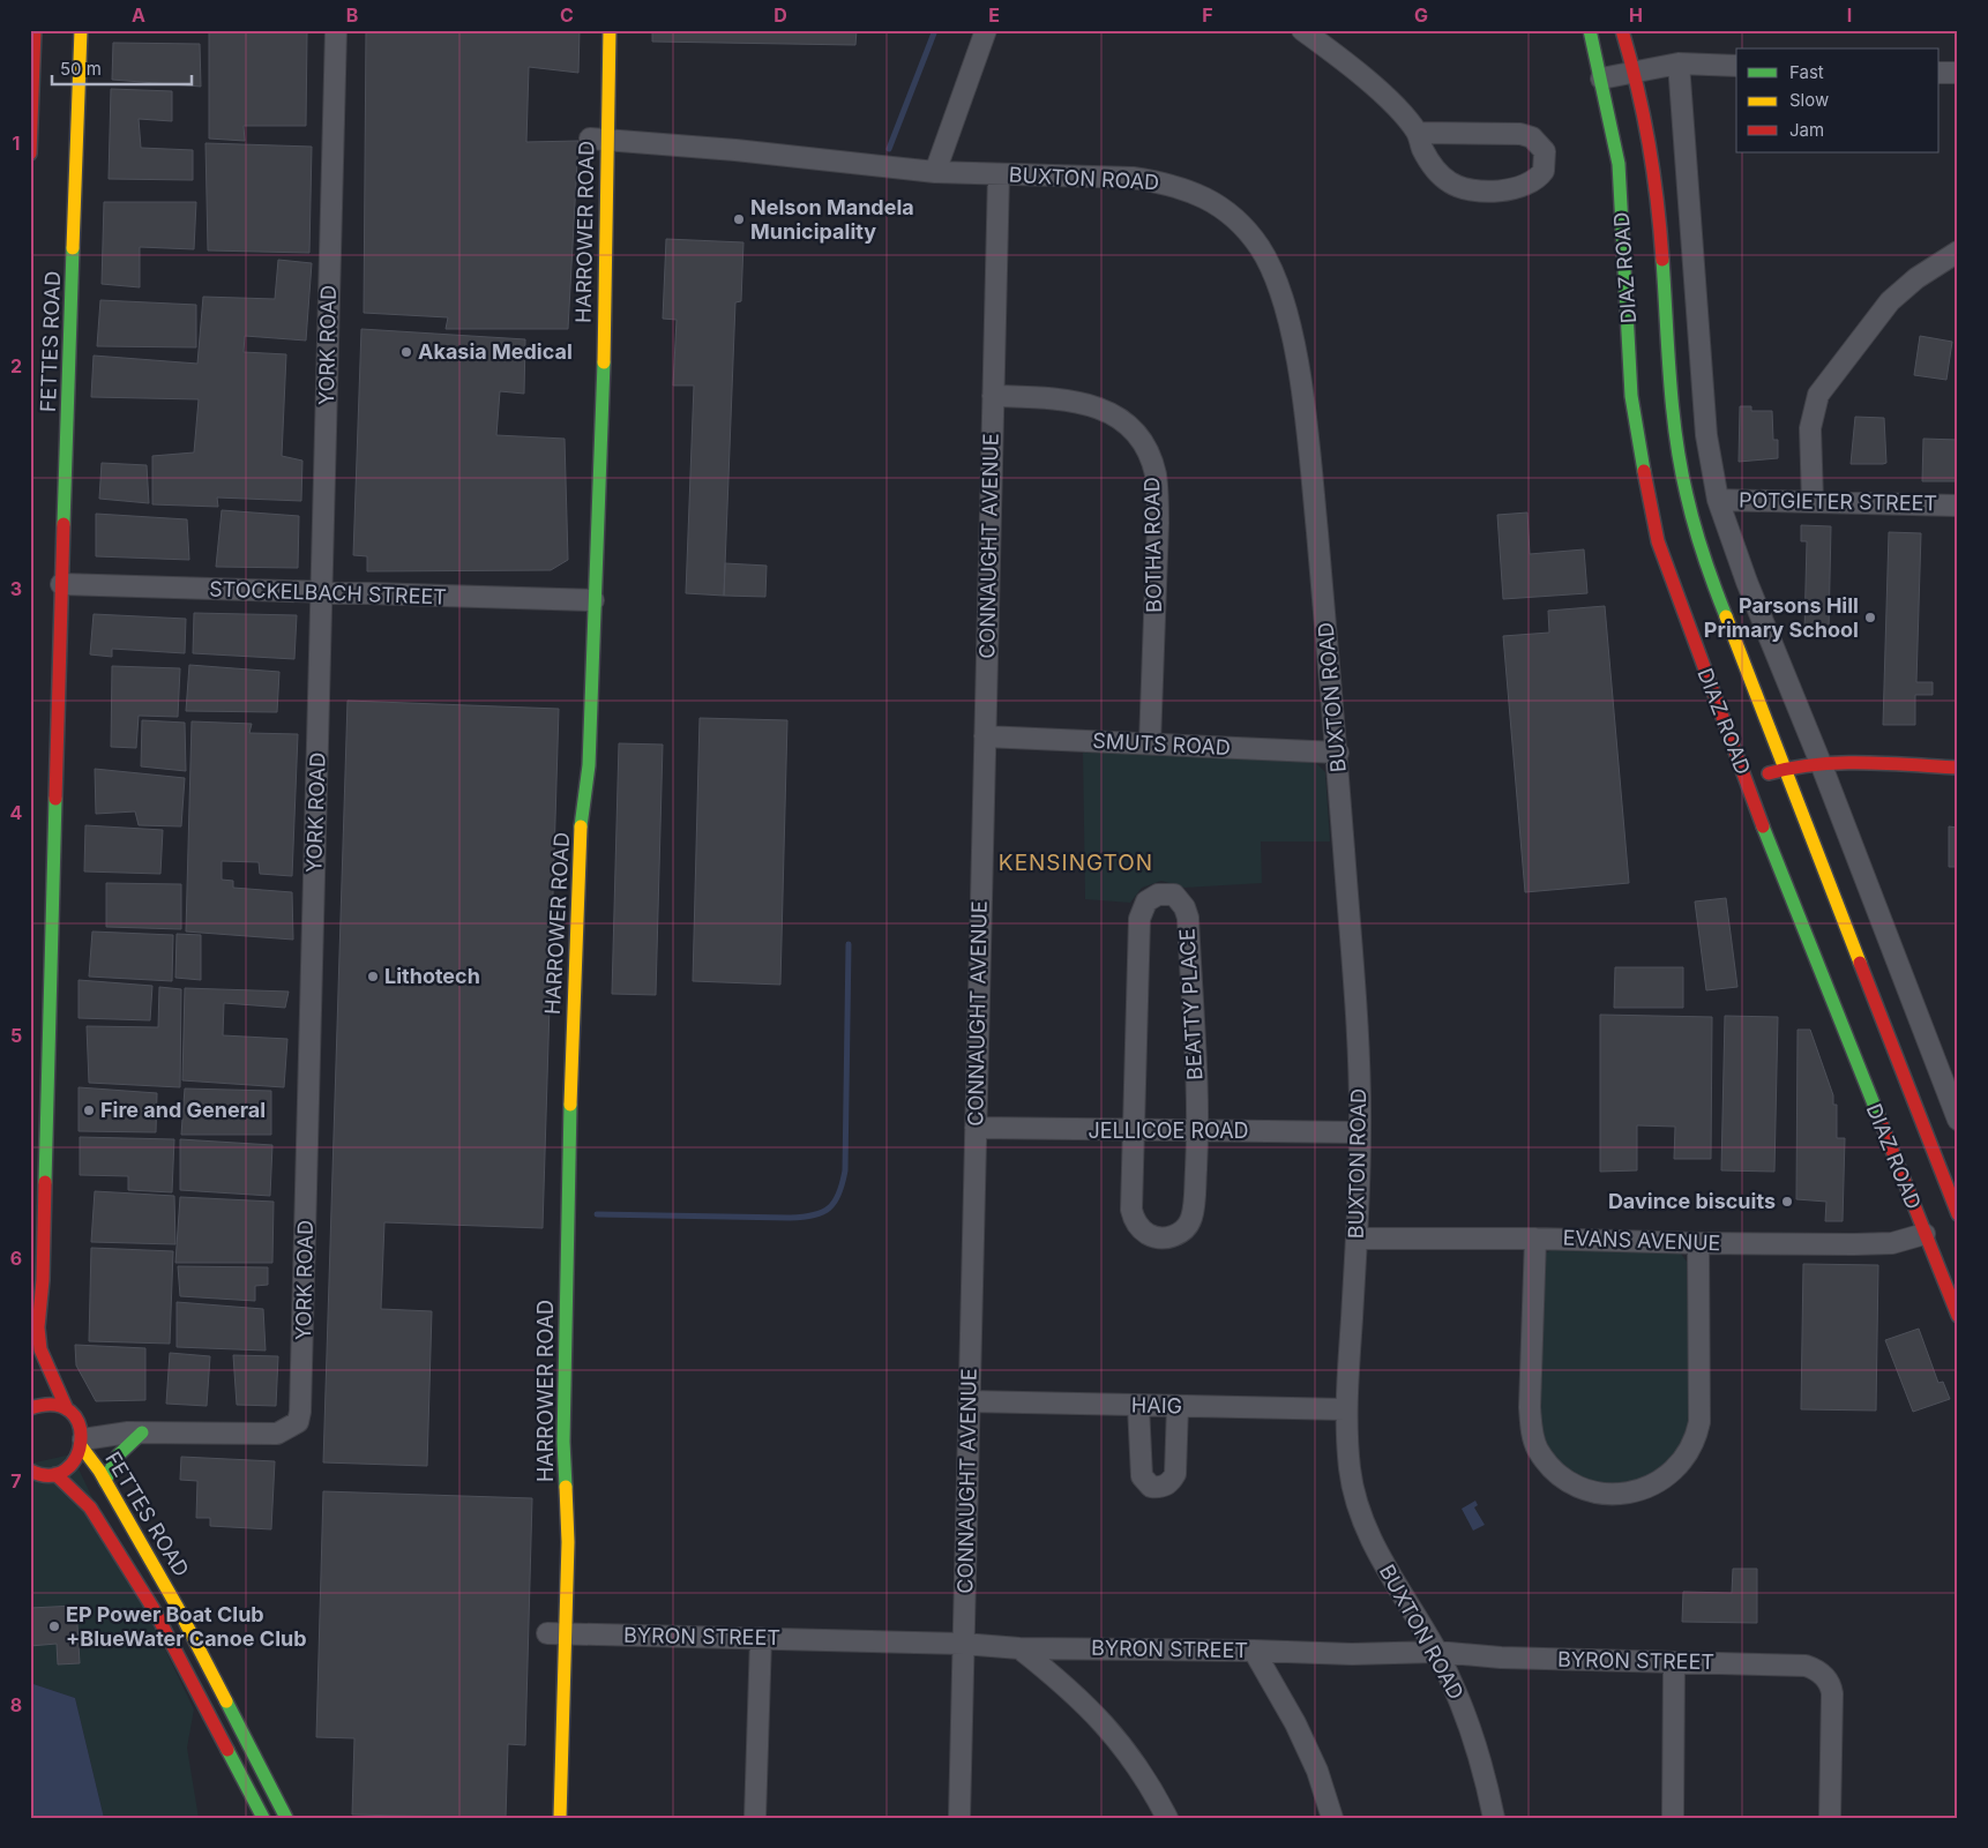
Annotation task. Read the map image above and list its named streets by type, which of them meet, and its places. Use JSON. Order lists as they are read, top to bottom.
{
  "streets": {
    "street": [
      "BUXTON ROAD",
      "HARROWER ROAD",
      "DIAZ ROAD",
      "FETTES ROAD",
      "YORK ROAD",
      "POTGIETER STREET",
      "BOTHA ROAD",
      "CONNAUGHT AVENUE",
      "STOCKELBACH STREET",
      "SMUTS ROAD",
      "BEATTY PLACE",
      "JELLICOE ROAD",
      "EVANS AVENUE",
      "HAIG",
      "BYRON STREET"
    ]
  },
  "crossings": [
    ["BUXTON ROAD", "HARROWER ROAD"],
    ["BUXTON ROAD", "CONNAUGHT AVENUE"],
    ["BUXTON ROAD", "SMUTS ROAD"],
    ["BUXTON ROAD", "JELLICOE ROAD"],
    ["BUXTON ROAD", "EVANS AVENUE"],
    ["BUXTON ROAD", "HAIG"],
    ["BUXTON ROAD", "BYRON STREET"],
    ["HARROWER ROAD", "STOCKELBACH STREET"],
    ["HARROWER ROAD", "BYRON STREET"],
    ["DIAZ ROAD", "EVANS AVENUE"],
    ["FETTES ROAD", "YORK ROAD"],
    ["FETTES ROAD", "STOCKELBACH STREET"],
    ["YORK ROAD", "STOCKELBACH STREET"],
    ["BOTHA ROAD", "CONNAUGHT AVENUE"],
    ["BOTHA ROAD", "SMUTS ROAD"],
    ["CONNAUGHT AVENUE", "SMUTS ROAD"],
    ["CONNAUGHT AVENUE", "JELLICOE ROAD"],
    ["CONNAUGHT AVENUE", "HAIG"],
    ["CONNAUGHT AVENUE", "BYRON STREET"],
    ["BEATTY PLACE", "JELLICOE ROAD"]
  ],
  "districts": ["KENSINGTON"],
  "places": [
    "Nelson Mandela Municipality",
    "Akasia Medical",
    "Parsons Hill Primary School",
    "Lithotech",
    "Fire and General",
    "Davince biscuits",
    "EP Power Boat Club +BlueWater Canoe Club"
  ],
  "legend": ["Fast", "Slow", "Jam"],
  "scale_bar": "50 m",
  "grid": {
    "columns": [
      "A",
      "B",
      "C",
      "D",
      "E",
      "F",
      "G",
      "H",
      "I"
    ],
    "rows": [
      "1",
      "2",
      "3",
      "4",
      "5",
      "6",
      "7",
      "8"
    ]
  }
}
